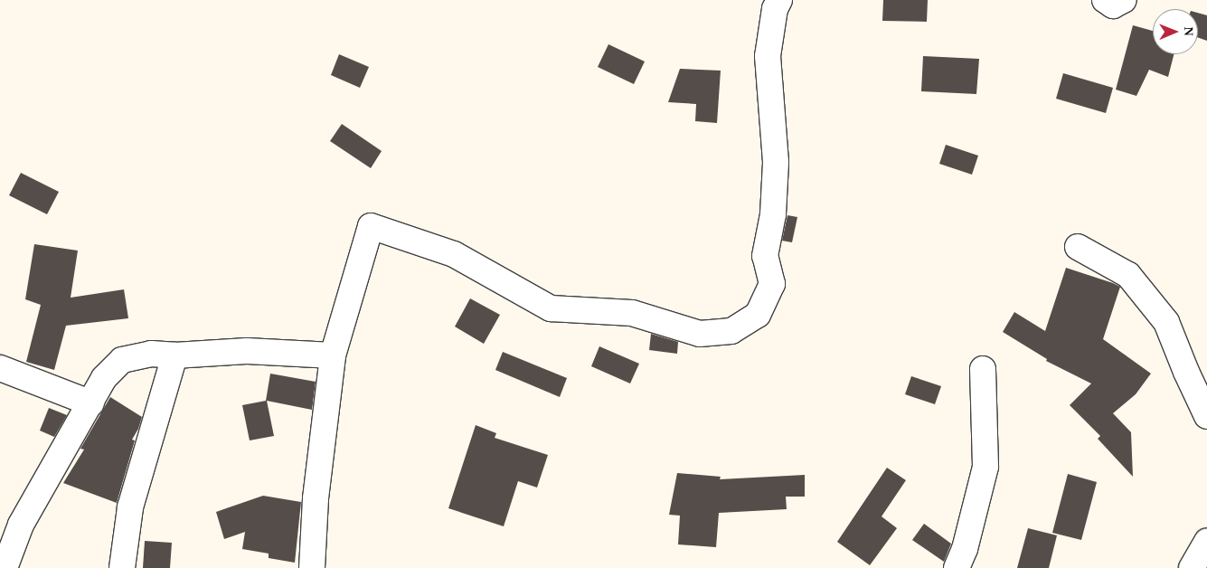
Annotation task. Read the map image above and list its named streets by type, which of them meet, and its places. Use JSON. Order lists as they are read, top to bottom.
{
  "north": "right"
}
